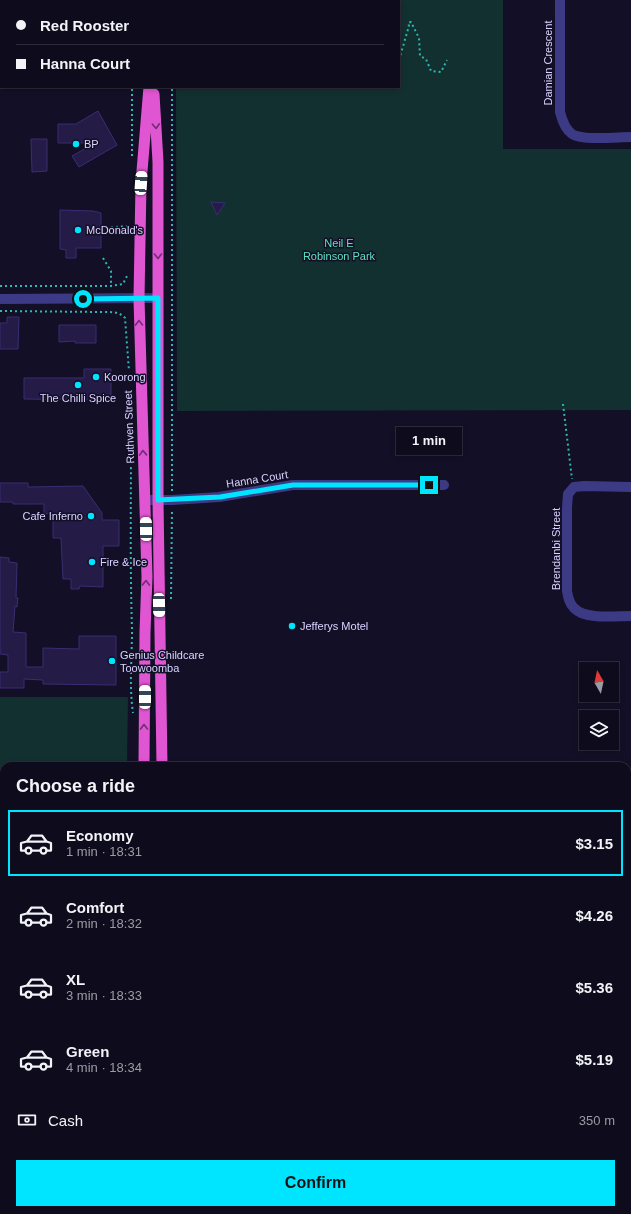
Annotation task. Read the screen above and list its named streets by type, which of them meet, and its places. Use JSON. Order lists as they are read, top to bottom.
{
  "streets": {
    "highway": ["Ruthven Street"],
    "street": ["Damian Crescent", "Hanna Court", "Brendanbi Street"]
  },
  "crossings": [
    ["Ruthven Street", "Hanna Court"]
  ],
  "parks": ["Neil E Robinson Park"],
  "places": [
    "BP",
    "McDonald's",
    "Koorong",
    "The Chilli Spice",
    "Cafe Inferno",
    "Fire & Ice",
    "Jefferys Motel",
    "Genius Childcare Toowoomba"
  ],
  "north": "top",
  "page": {
    "banner": ["Red Rooster", "Hanna Court"],
    "bubble": "1 min",
    "heading": "Choose a ride",
    "list": [
      {
        "name": "Economy",
        "note": "1 min · 18:31",
        "value": "$3.15"
      },
      {
        "name": "Comfort",
        "note": "2 min · 18:32",
        "value": "$4.26"
      },
      {
        "name": "XL",
        "note": "3 min · 18:33",
        "value": "$5.36"
      },
      {
        "name": "Green",
        "note": "4 min · 18:34",
        "value": "$5.19"
      }
    ],
    "pay": ["Cash", "350 m"],
    "buttons": "Confirm"
  }
}
